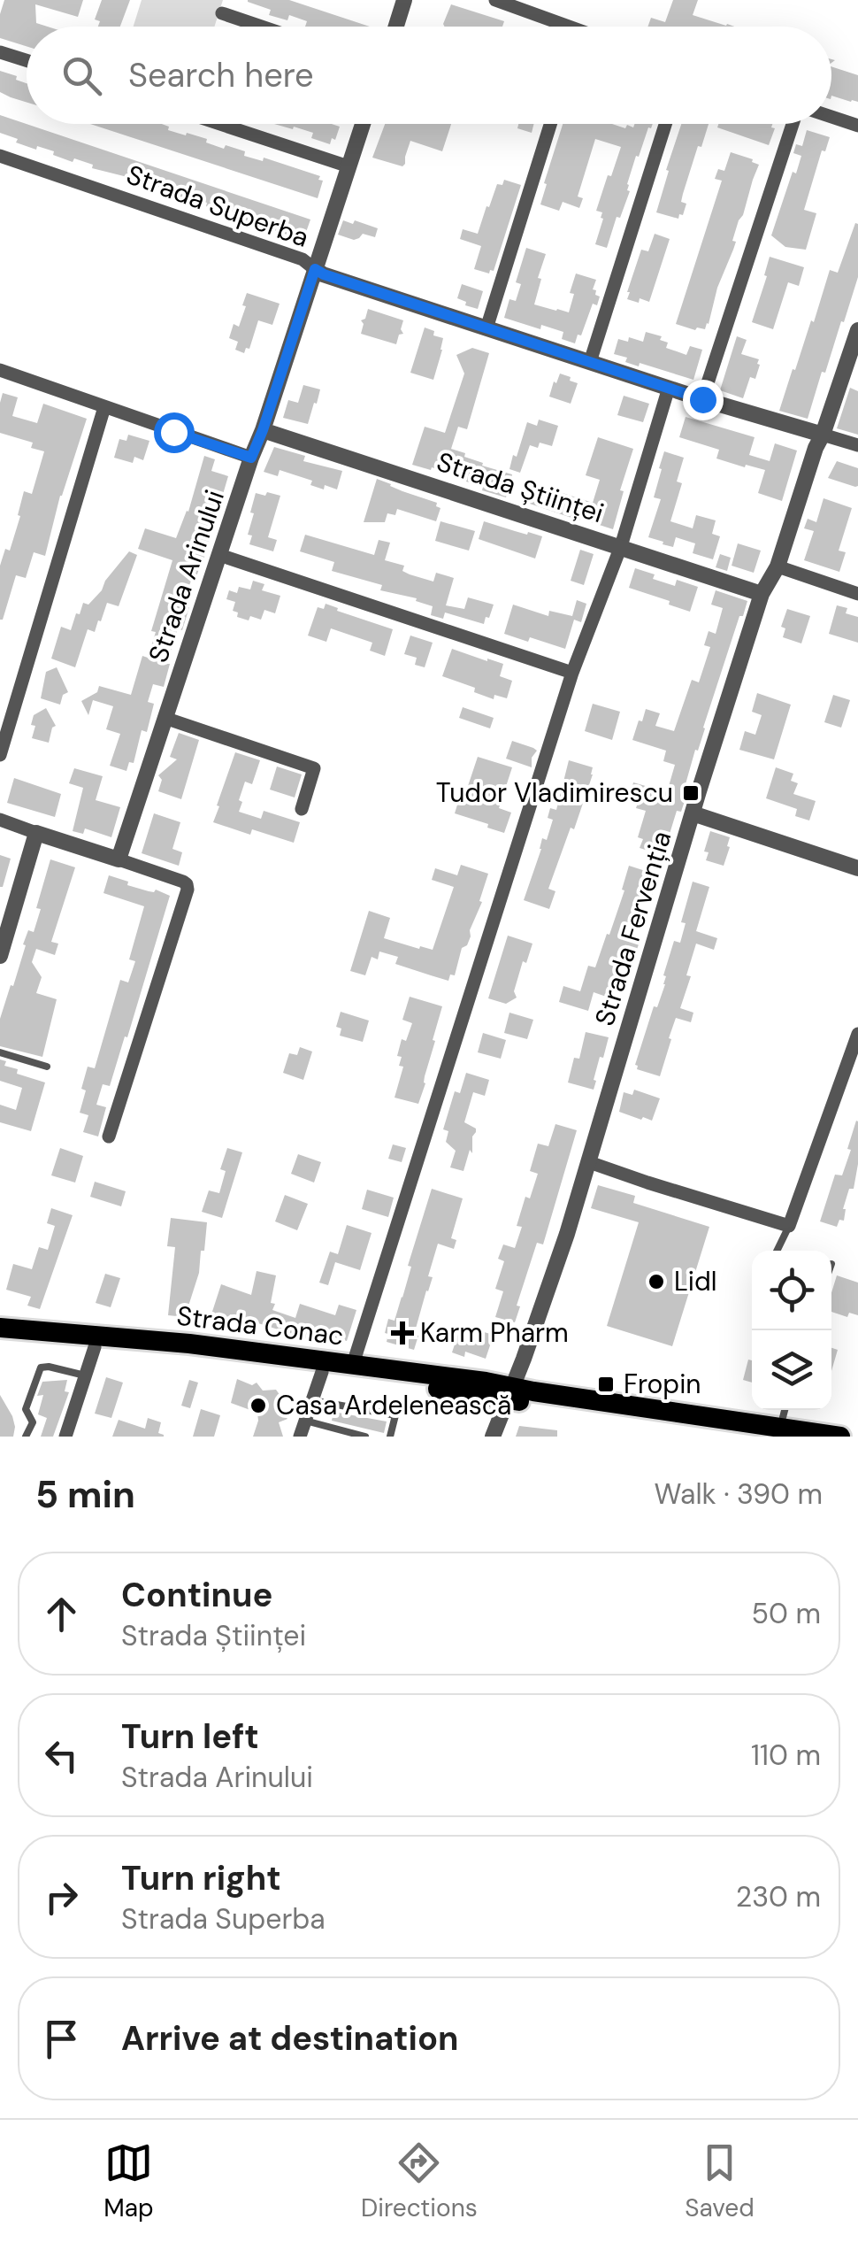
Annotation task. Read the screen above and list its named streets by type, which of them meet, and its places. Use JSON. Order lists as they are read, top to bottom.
{
  "streets": {
    "main road": ["Strada Conac"],
    "street": [
      "Strada Superba",
      "Strada Științei",
      "Strada Arinului",
      "Strada Fervenția"
    ]
  },
  "crossings": [
    ["Strada Superba", "Strada Arinului"],
    ["Strada Superba", "Strada Fervenția"],
    ["Strada Științei", "Strada Arinului"],
    ["Strada Științei", "Strada Fervenția"],
    ["Strada Fervenția", "Strada Conac"]
  ],
  "places": {
    "transit": ["Tudor Vladimirescu", "Fropin"],
    "other": ["Lidl", "Casa Ardelenească"],
    "health": ["Karm Pharm"]
  },
  "page": {
    "search": "Search here",
    "heading": ["5 min", "Walk · 390 m"],
    "list": [
      ["Continue", "Strada Științei", "50 m"],
      ["Turn left", "Strada Arinului", "110 m"],
      ["Turn right", "Strada Superba", "230 m"],
      "Arrive at destination"
    ],
    "nav": ["Map", "Directions", "Saved"]
  }
}
